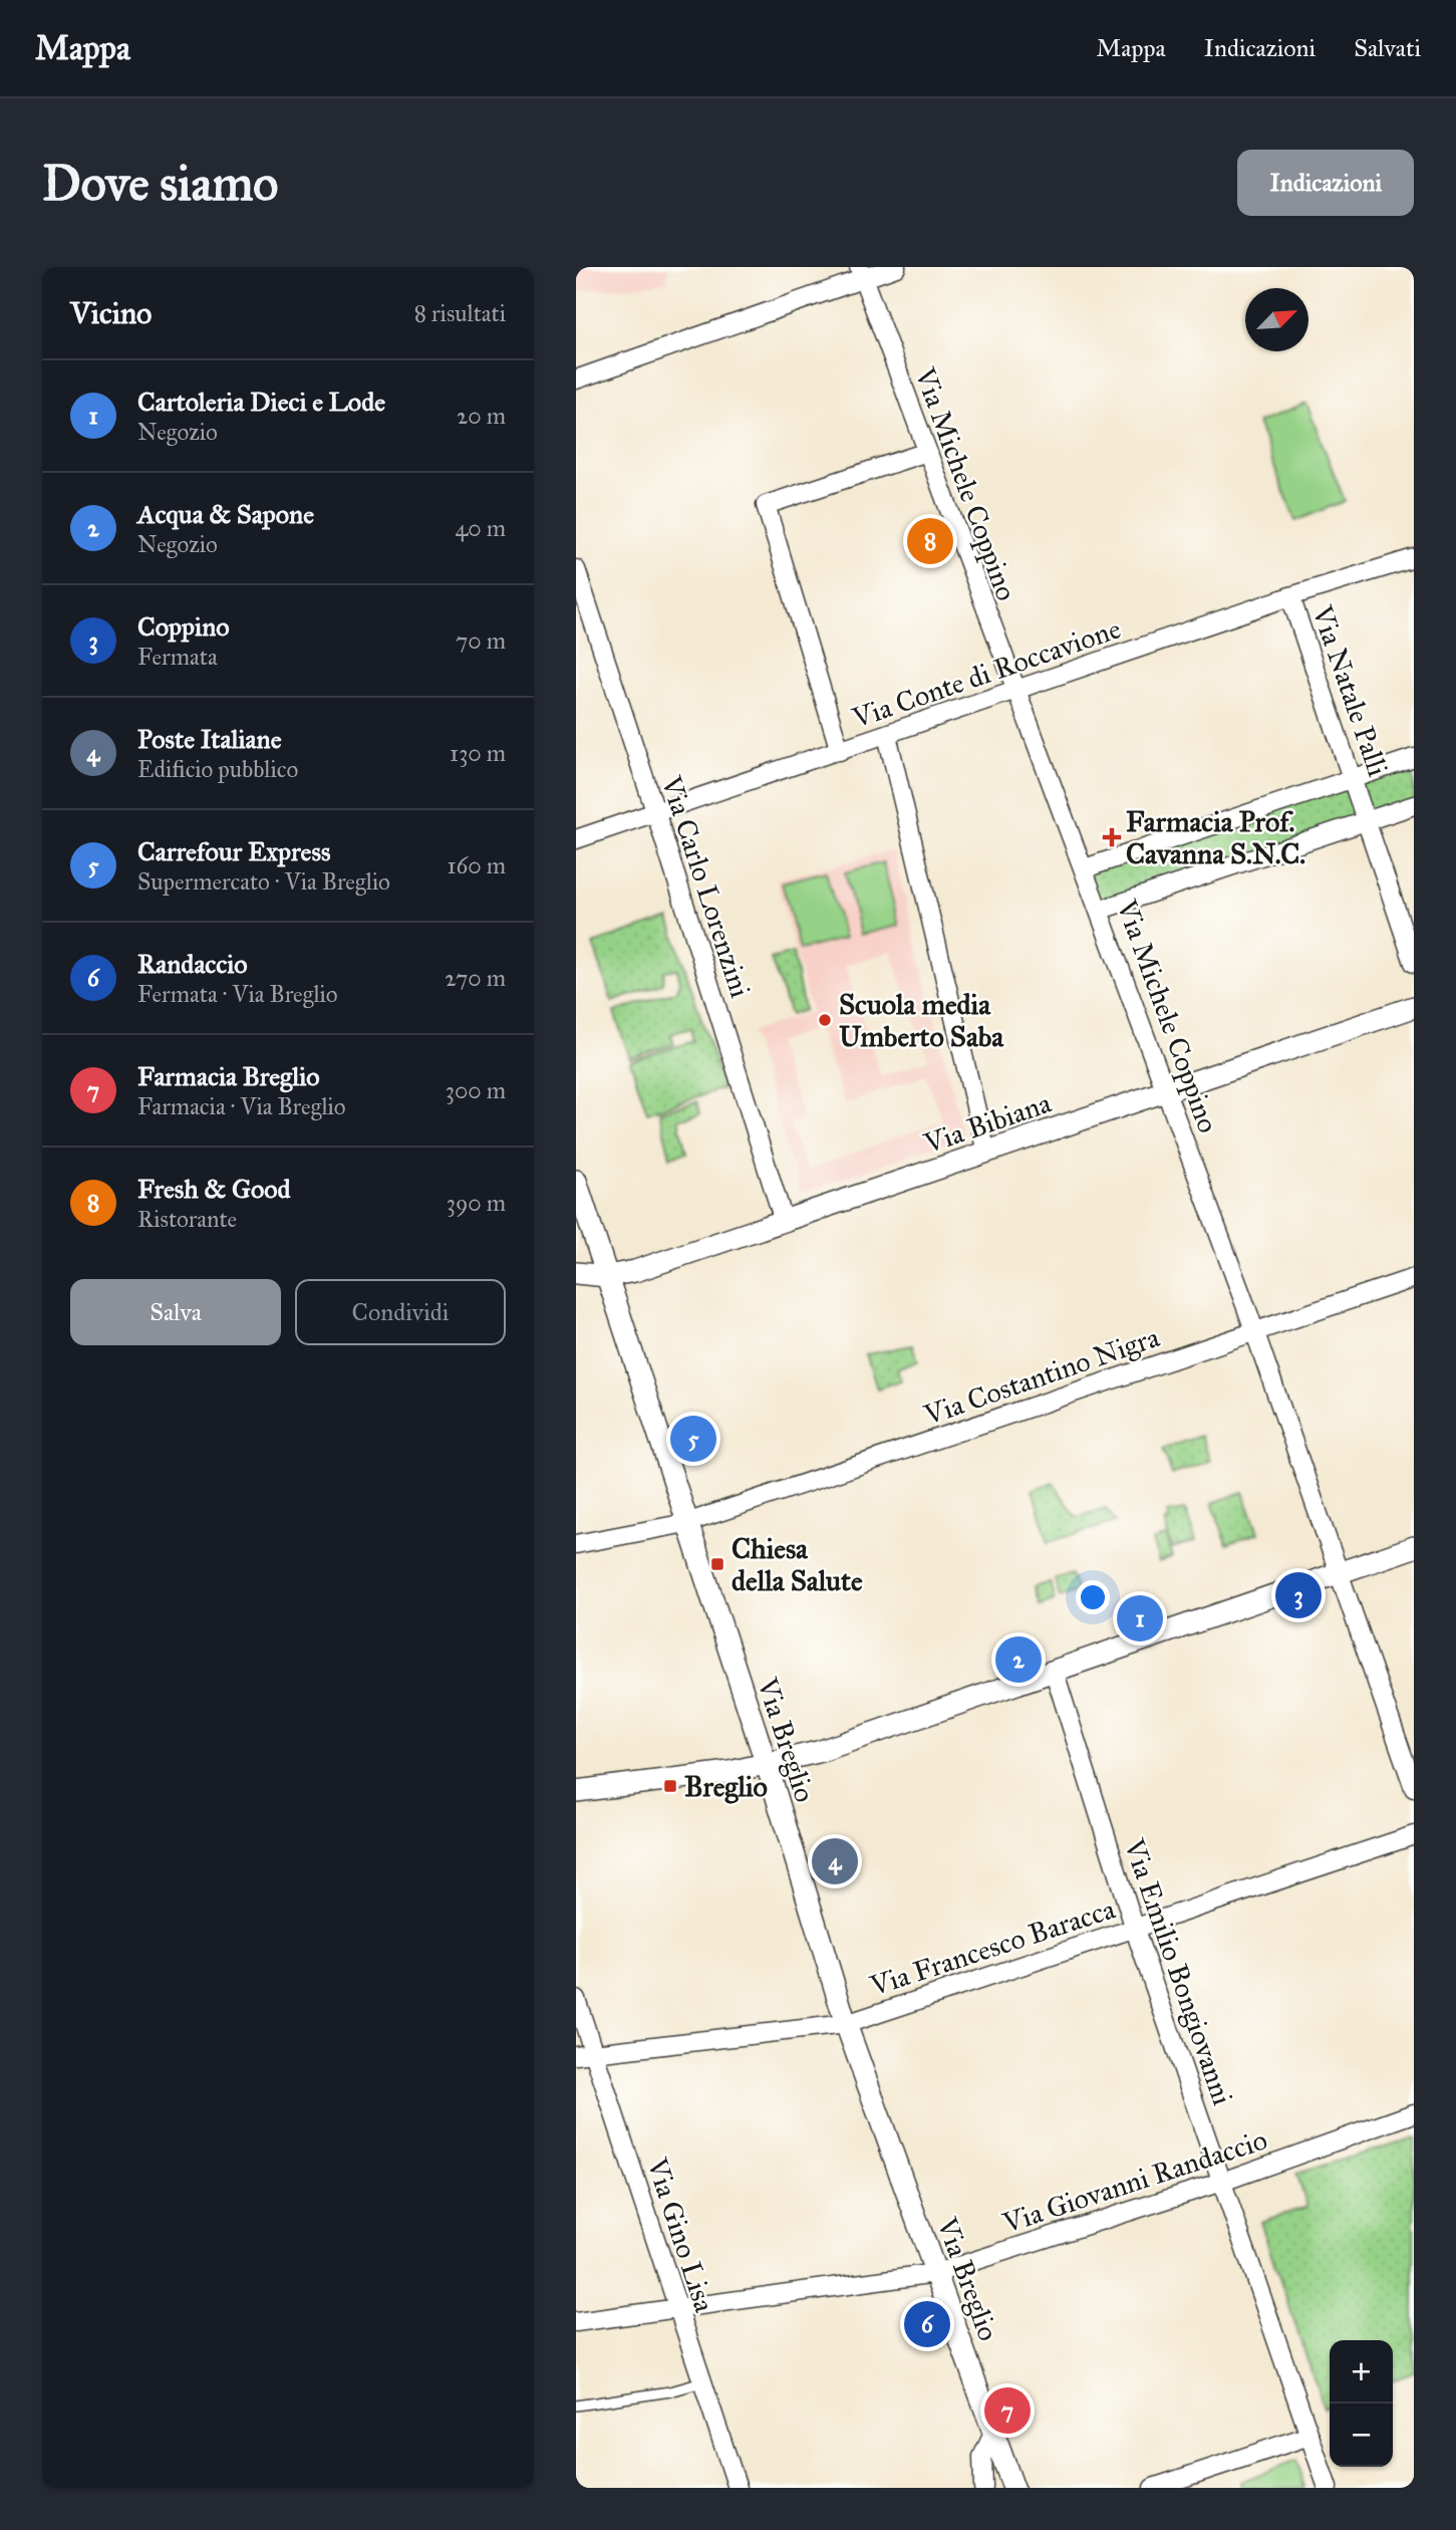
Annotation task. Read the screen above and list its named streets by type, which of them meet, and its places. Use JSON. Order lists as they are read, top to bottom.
{
  "streets": {
    "street": [
      "Via Michele Coppino",
      "Via Conte di Roccavione",
      "Via Natale Palli",
      "Via Carlo Lorenzini",
      "Via Bibiana",
      "Via Costantino Nigra",
      "Via Breglio",
      "Via Francesco Baracca",
      "Via Emilio Bongiovanni",
      "Via Giovanni Randaccio",
      "Via Gino Lisa"
    ]
  },
  "crossings": [
    ["Via Michele Coppino", "Via Conte di Roccavione"],
    ["Via Michele Coppino", "Via Bibiana"],
    ["Via Michele Coppino", "Via Costantino Nigra"],
    ["Via Conte di Roccavione", "Via Natale Palli"],
    ["Via Conte di Roccavione", "Via Carlo Lorenzini"],
    ["Via Carlo Lorenzini", "Via Bibiana"],
    ["Via Bibiana", "Via Breglio"],
    ["Via Costantino Nigra", "Via Breglio"],
    ["Via Breglio", "Via Francesco Baracca"],
    ["Via Breglio", "Via Giovanni Randaccio"],
    ["Via Francesco Baracca", "Via Emilio Bongiovanni"],
    ["Via Francesco Baracca", "Via Gino Lisa"],
    ["Via Emilio Bongiovanni", "Via Giovanni Randaccio"],
    ["Via Giovanni Randaccio", "Via Gino Lisa"]
  ],
  "places": {
    "health": ["Farmacia Prof. Cavanna S.N.C."],
    "other": ["Scuola media Umberto Saba"],
    "transit": ["Chiesa della Salute", "Breglio"]
  },
  "north": "top right",
  "page": {
    "header": "Mappa",
    "nav": ["Mappa", "Indicazioni", "Salvati"],
    "buttons": [
      "Indicazioni",
      ["Salva", "Condividi"]
    ],
    "title": "Dove siamo",
    "heading": ["Vicino", "8 risultati"],
    "list": [
      {
        "mark": "1",
        "name": "Cartoleria Dieci e Lode",
        "note": "Negozio",
        "value": "20 m"
      },
      {
        "mark": "2",
        "name": "Acqua & Sapone",
        "note": "Negozio",
        "value": "40 m"
      },
      {
        "mark": "3",
        "name": "Coppino",
        "note": "Fermata",
        "value": "70 m"
      },
      {
        "mark": "4",
        "name": "Poste Italiane",
        "note": "Edificio pubblico",
        "value": "130 m"
      },
      {
        "mark": "5",
        "name": "Carrefour Express",
        "note": "Supermercato · Via Breglio",
        "value": "160 m"
      },
      {
        "mark": "6",
        "name": "Randaccio",
        "note": "Fermata · Via Breglio",
        "value": "270 m"
      },
      {
        "mark": "7",
        "name": "Farmacia Breglio",
        "note": "Farmacia · Via Breglio",
        "value": "300 m"
      },
      {
        "mark": "8",
        "name": "Fresh & Good",
        "note": "Ristorante",
        "value": "390 m"
      }
    ],
    "pins": [
      "8",
      "5",
      "3",
      "1",
      "2",
      "4",
      "6",
      "7"
    ],
    "map_buttons": ["+", "−"]
  }
}
